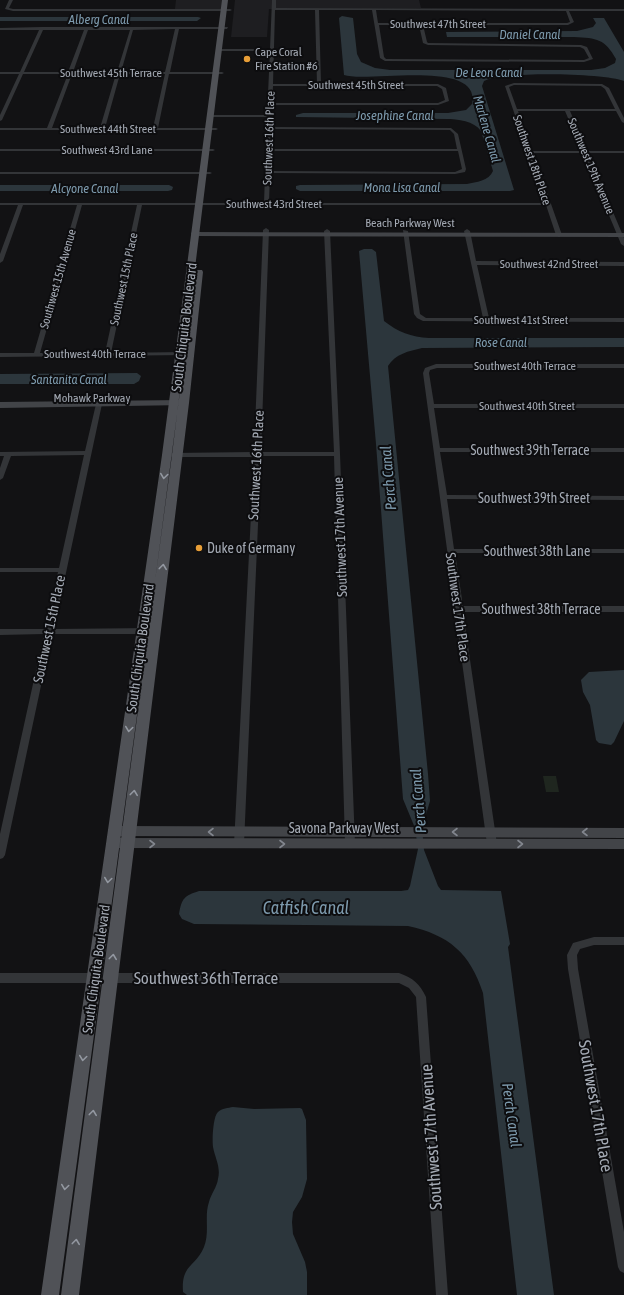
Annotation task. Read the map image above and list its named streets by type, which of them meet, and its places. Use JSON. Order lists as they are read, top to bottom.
{
  "streets": {
    "main road": ["South Chiquita Boulevard"],
    "street": [
      "Southwest 47th Street",
      "Southwest 45th Terrace",
      "Southwest 45th Street",
      "Southwest 44th Street",
      "Southwest 16th Place",
      "Southwest 43rd Lane",
      "Southwest 18th Place",
      "Southwest 19th Avenue",
      "Southwest 43rd Street",
      "Beach Parkway West",
      "Southwest 42nd Street",
      "Southwest 15th Avenue",
      "Southwest 15th Place",
      "Southwest 41st Street",
      "Southwest 40th Terrace",
      "Mohawk Parkway",
      "Southwest 40th Street",
      "Southwest 39th Terrace",
      "Southwest 39th Street",
      "Southwest 17th Avenue",
      "Southwest 38th Lane",
      "Southwest 17th Place",
      "Southwest 38th Terrace",
      "Savona Parkway West",
      "Southwest 36th Terrace"
    ]
  },
  "crossings": [
    ["Southwest 45th Terrace", "South Chiquita Boulevard"],
    ["Southwest 45th Street", "Southwest 16th Place"],
    ["Southwest 44th Street", "South Chiquita Boulevard"],
    ["Southwest 16th Place", "Southwest 43rd Street"],
    ["Southwest 16th Place", "Beach Parkway West"],
    ["Southwest 16th Place", "Savona Parkway West"],
    ["Southwest 43rd Lane", "South Chiquita Boulevard"],
    ["Southwest 18th Place", "Southwest 43rd Street"],
    ["Southwest 18th Place", "Beach Parkway West"],
    ["Southwest 19th Avenue", "Beach Parkway West"],
    ["Southwest 43rd Street", "Southwest 15th Avenue"],
    ["Southwest 43rd Street", "Southwest 15th Place"],
    ["Southwest 43rd Street", "South Chiquita Boulevard"],
    ["Beach Parkway West", "Southwest 41st Street"],
    ["Beach Parkway West", "South Chiquita Boulevard"],
    ["Beach Parkway West", "Southwest 17th Avenue"],
    ["Southwest 15th Avenue", "Southwest 40th Terrace"],
    ["Southwest 15th Place", "Southwest 40th Terrace"],
    ["Southwest 15th Place", "Mohawk Parkway"],
    ["South Chiquita Boulevard", "Southwest 40th Terrace"],
    ["South Chiquita Boulevard", "Mohawk Parkway"],
    ["South Chiquita Boulevard", "Savona Parkway West"],
    ["South Chiquita Boulevard", "Southwest 36th Terrace"],
    ["Southwest 40th Terrace", "Southwest 17th Place"],
    ["Southwest 40th Street", "Southwest 17th Place"],
    ["Southwest 39th Terrace", "Southwest 17th Place"],
    ["Southwest 39th Street", "Southwest 17th Place"],
    ["Southwest 17th Avenue", "Savona Parkway West"],
    ["Southwest 17th Avenue", "Southwest 36th Terrace"],
    ["Southwest 38th Lane", "Southwest 17th Place"],
    ["Southwest 17th Place", "Southwest 38th Terrace"],
    ["Southwest 17th Place", "Savona Parkway West"]
  ],
  "water": [
    "Alberg Canal",
    "Daniel Canal",
    "De Leon Canal",
    "Josephine Canal",
    "Marlene Canal",
    "Mona Lisa Canal",
    "Alcyone Canal",
    "Rose Canal",
    "Santanita Canal",
    "Perch Canal",
    "Catfish Canal"
  ],
  "places": ["Cape Coral Fire Station #6", "Duke of Germany"]
}
